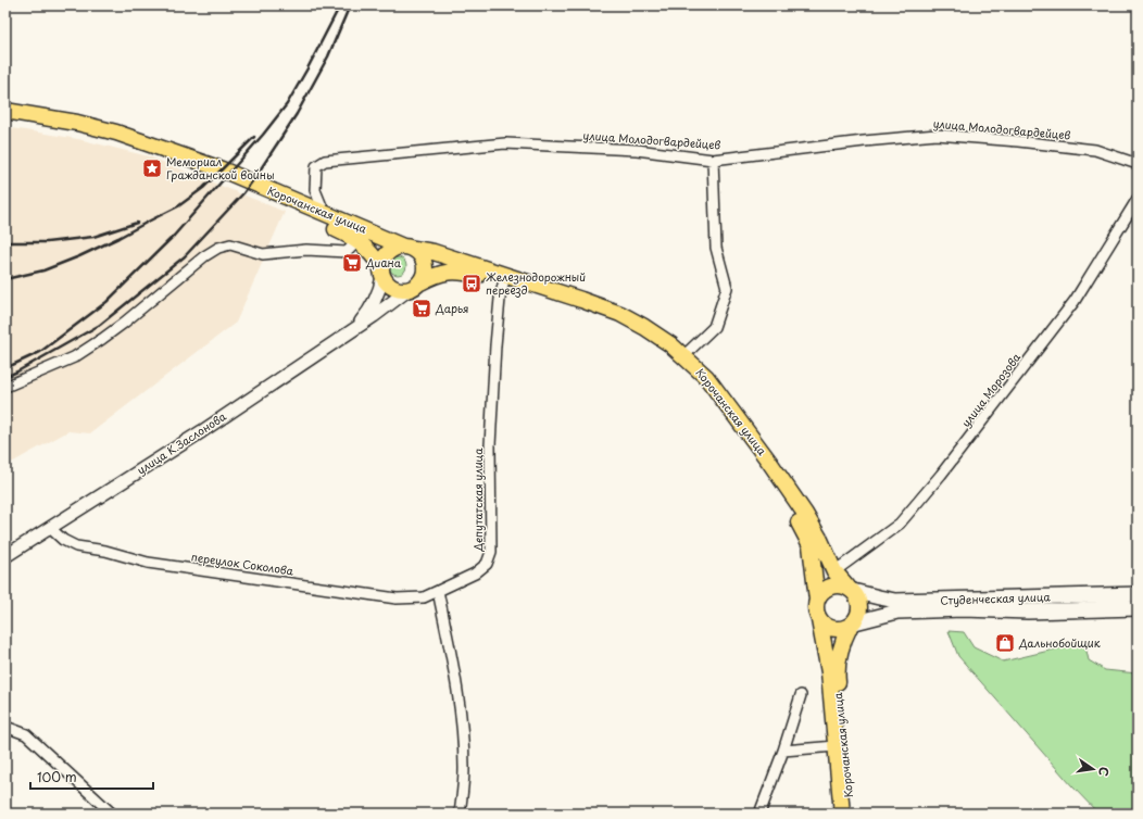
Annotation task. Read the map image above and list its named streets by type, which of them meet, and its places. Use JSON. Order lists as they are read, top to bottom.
{
  "streets": {
    "main road": ["Корочанская улица", "Студенческая улица"],
    "street": [
      "улица Молодогвардейцев",
      "улица Морозова",
      "улица К.Заслонова",
      "Депутатская улица",
      "переулок Соколова"
    ]
  },
  "crossings": [
    ["улица Молодогвардейцев", "Корочанская улица"],
    ["Корочанская улица", "улица Морозова"],
    ["Корочанская улица", "улица К.Заслонова"],
    ["Корочанская улица", "Депутатская улица"],
    ["Корочанская улица", "Студенческая улица"],
    ["улица К.Заслонова", "переулок Соколова"],
    ["Депутатская улица", "переулок Соколова"]
  ],
  "places": {
    "place": ["Мемориал Гражданской войны"],
    "supermarket": ["Диана", "Дарья"],
    "bus stop": ["Железнодорожный переезд"],
    "shop": ["Дальнобойщик"]
  },
  "scale_bar": "100 m",
  "north": "right"
}
